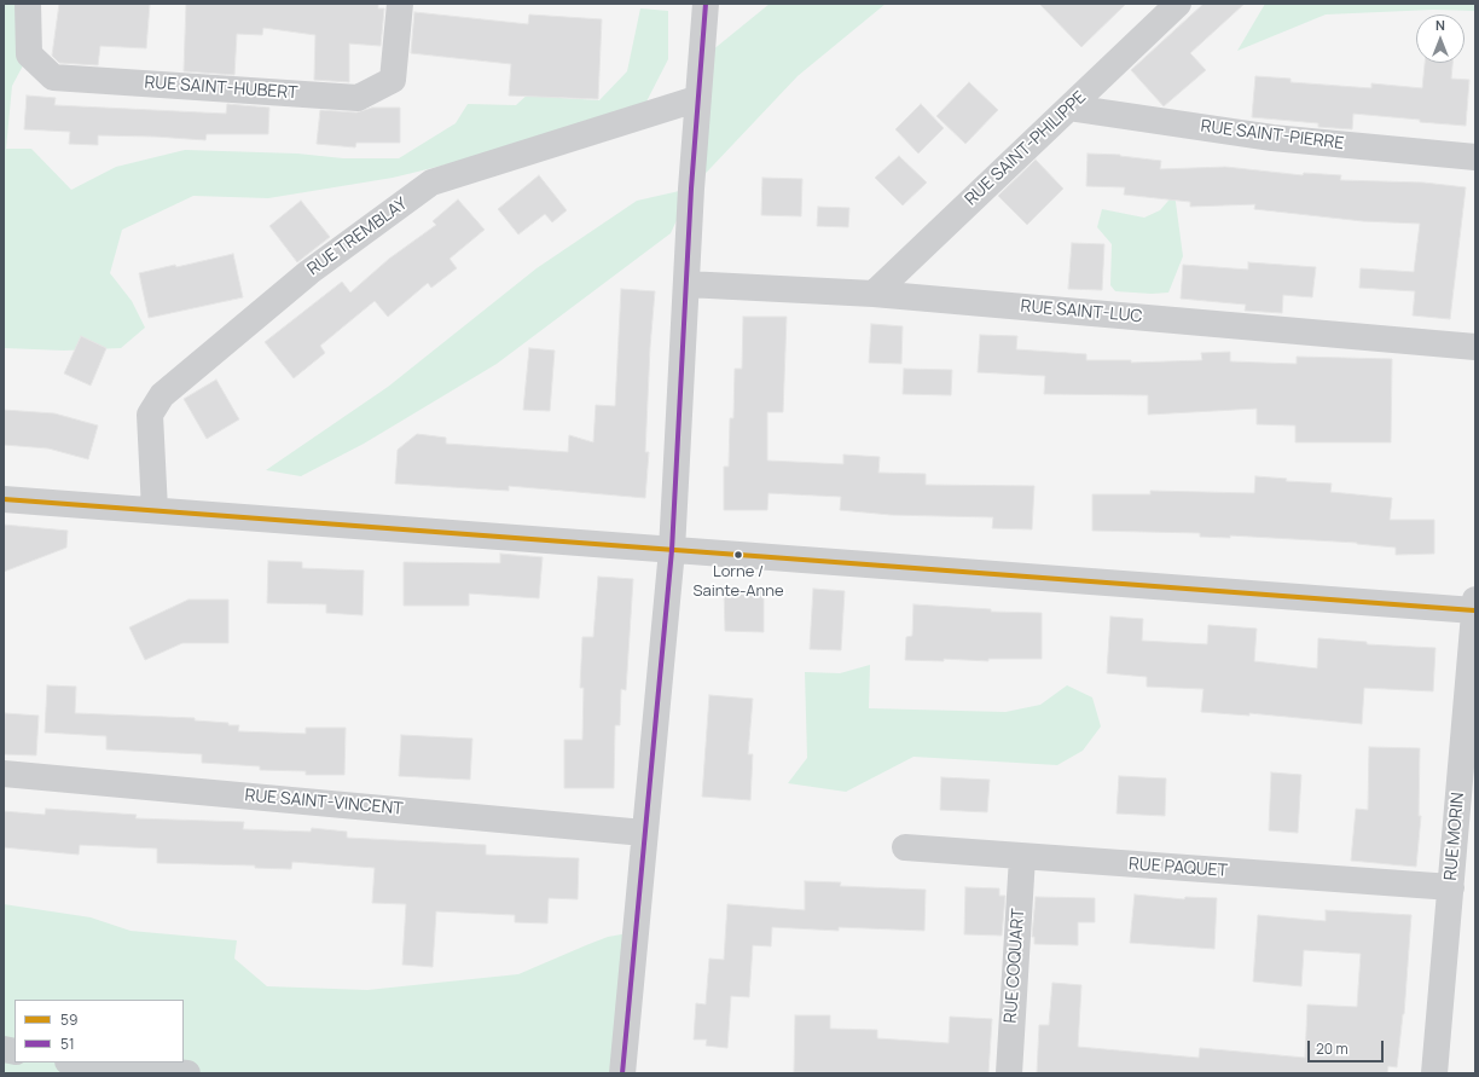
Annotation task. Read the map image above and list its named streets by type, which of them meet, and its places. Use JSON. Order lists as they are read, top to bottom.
{
  "streets": {
    "street": [
      "RUE SAINT-HUBERT",
      "RUE SAINT-PIERRE",
      "RUE SAINT-PHILIPPE",
      "RUE TREMBLAY",
      "RUE SAINT-LUC",
      "RUE SAINT-VINCENT",
      "RUE MORIN",
      "RUE PAQUET",
      "RUE COQUART"
    ]
  },
  "crossings": [
    ["RUE SAINT-PIERRE", "RUE SAINT-PHILIPPE"],
    ["RUE SAINT-PHILIPPE", "RUE SAINT-LUC"],
    ["RUE MORIN", "RUE PAQUET"],
    ["RUE PAQUET", "RUE COQUART"]
  ],
  "places": ["Lorne / Sainte-Anne"],
  "lines": ["transit line 51", "transit line 59"],
  "legend": ["59", "51"],
  "scale_bar": "20 m",
  "north": "top"
}
